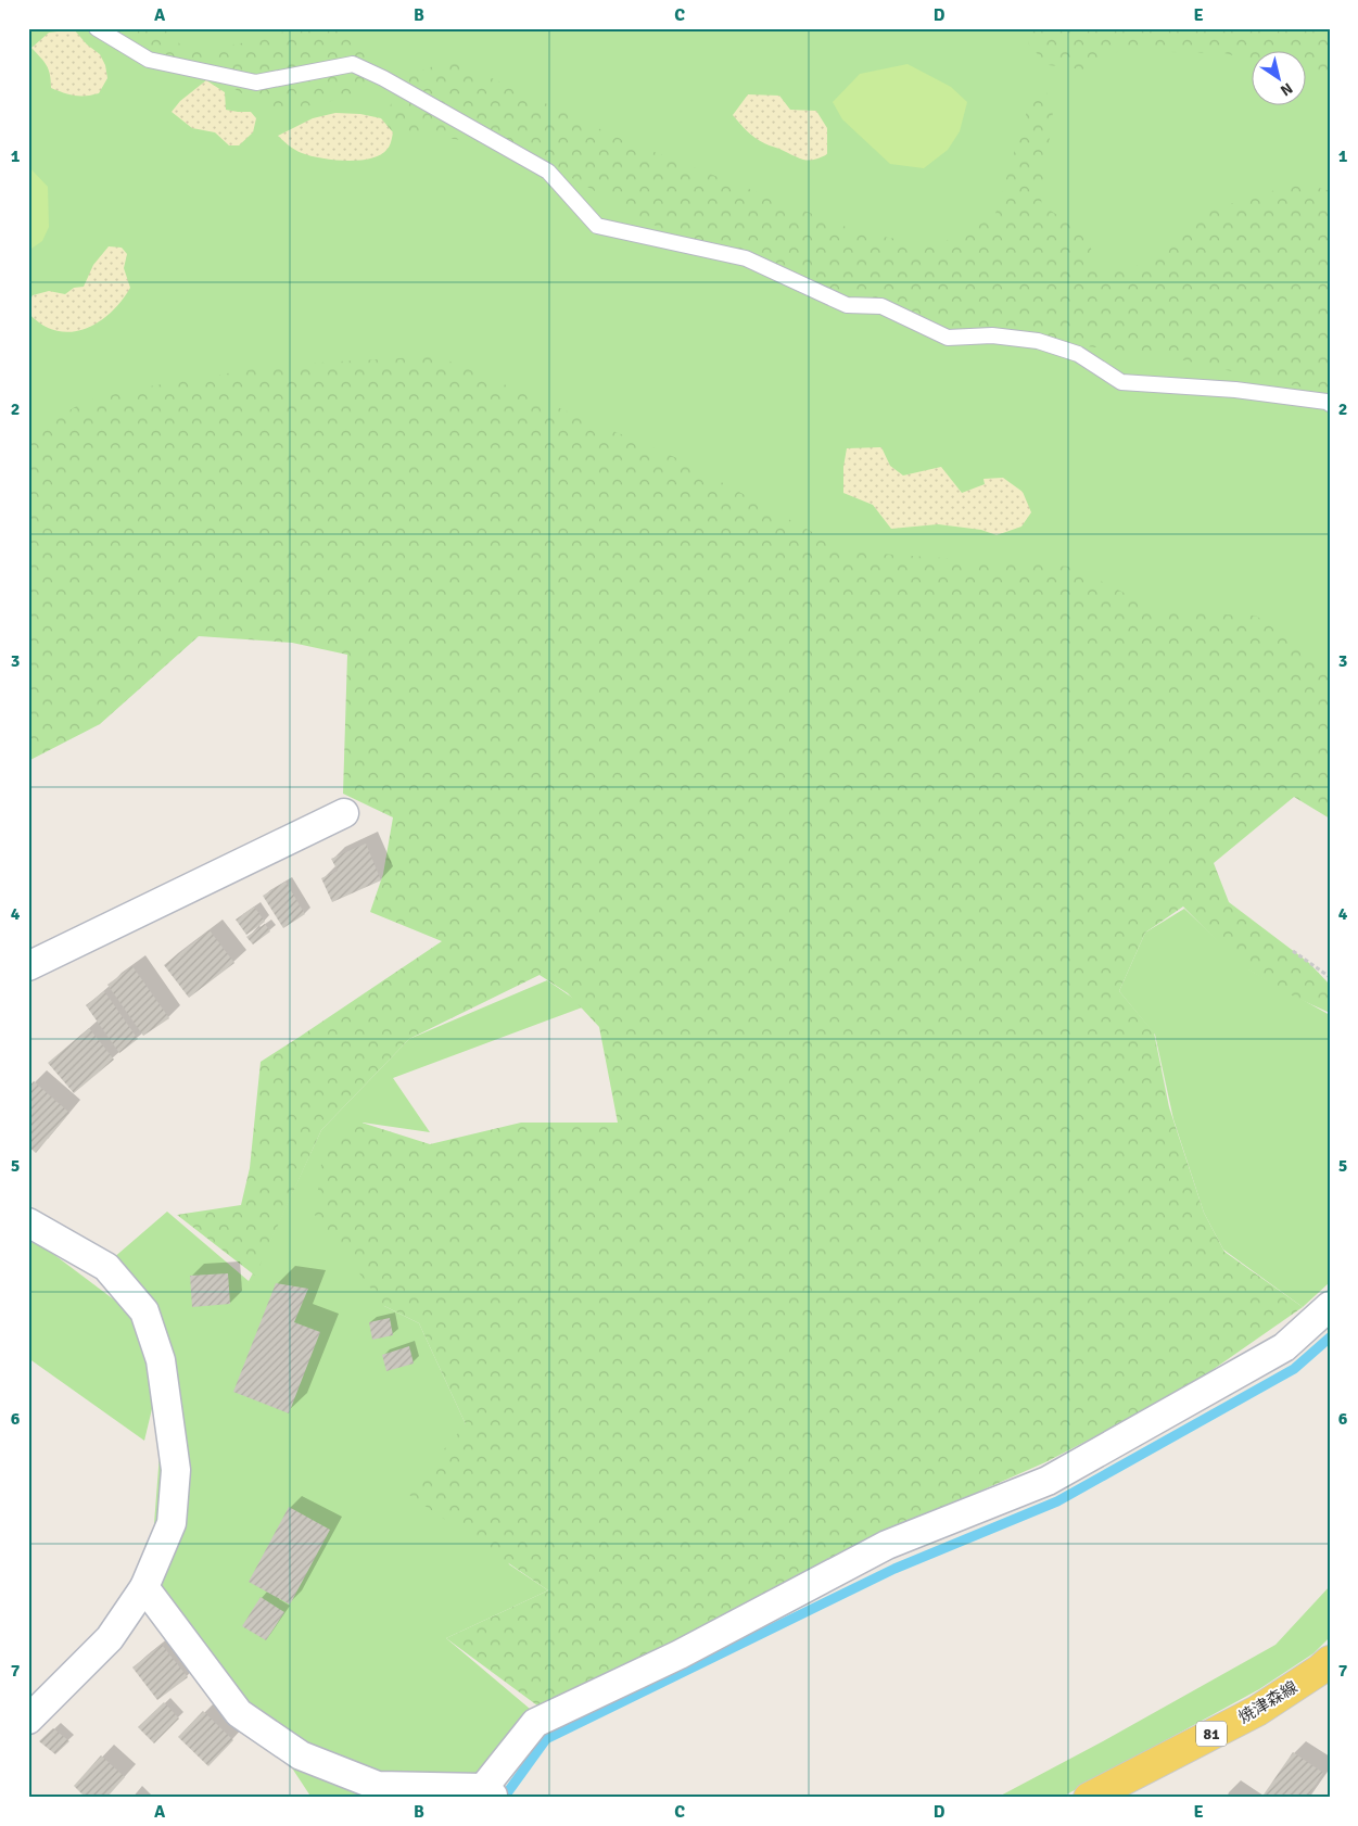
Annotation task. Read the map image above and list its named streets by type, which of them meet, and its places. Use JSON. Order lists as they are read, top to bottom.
{
  "streets": {
    "main road": ["焼津森線", "81"]
  },
  "north": "bottom right",
  "grid": {
    "columns": [
      "A",
      "B",
      "C",
      "D",
      "E"
    ],
    "rows": [
      "1",
      "2",
      "3",
      "4",
      "5",
      "6",
      "7"
    ]
  }
}
